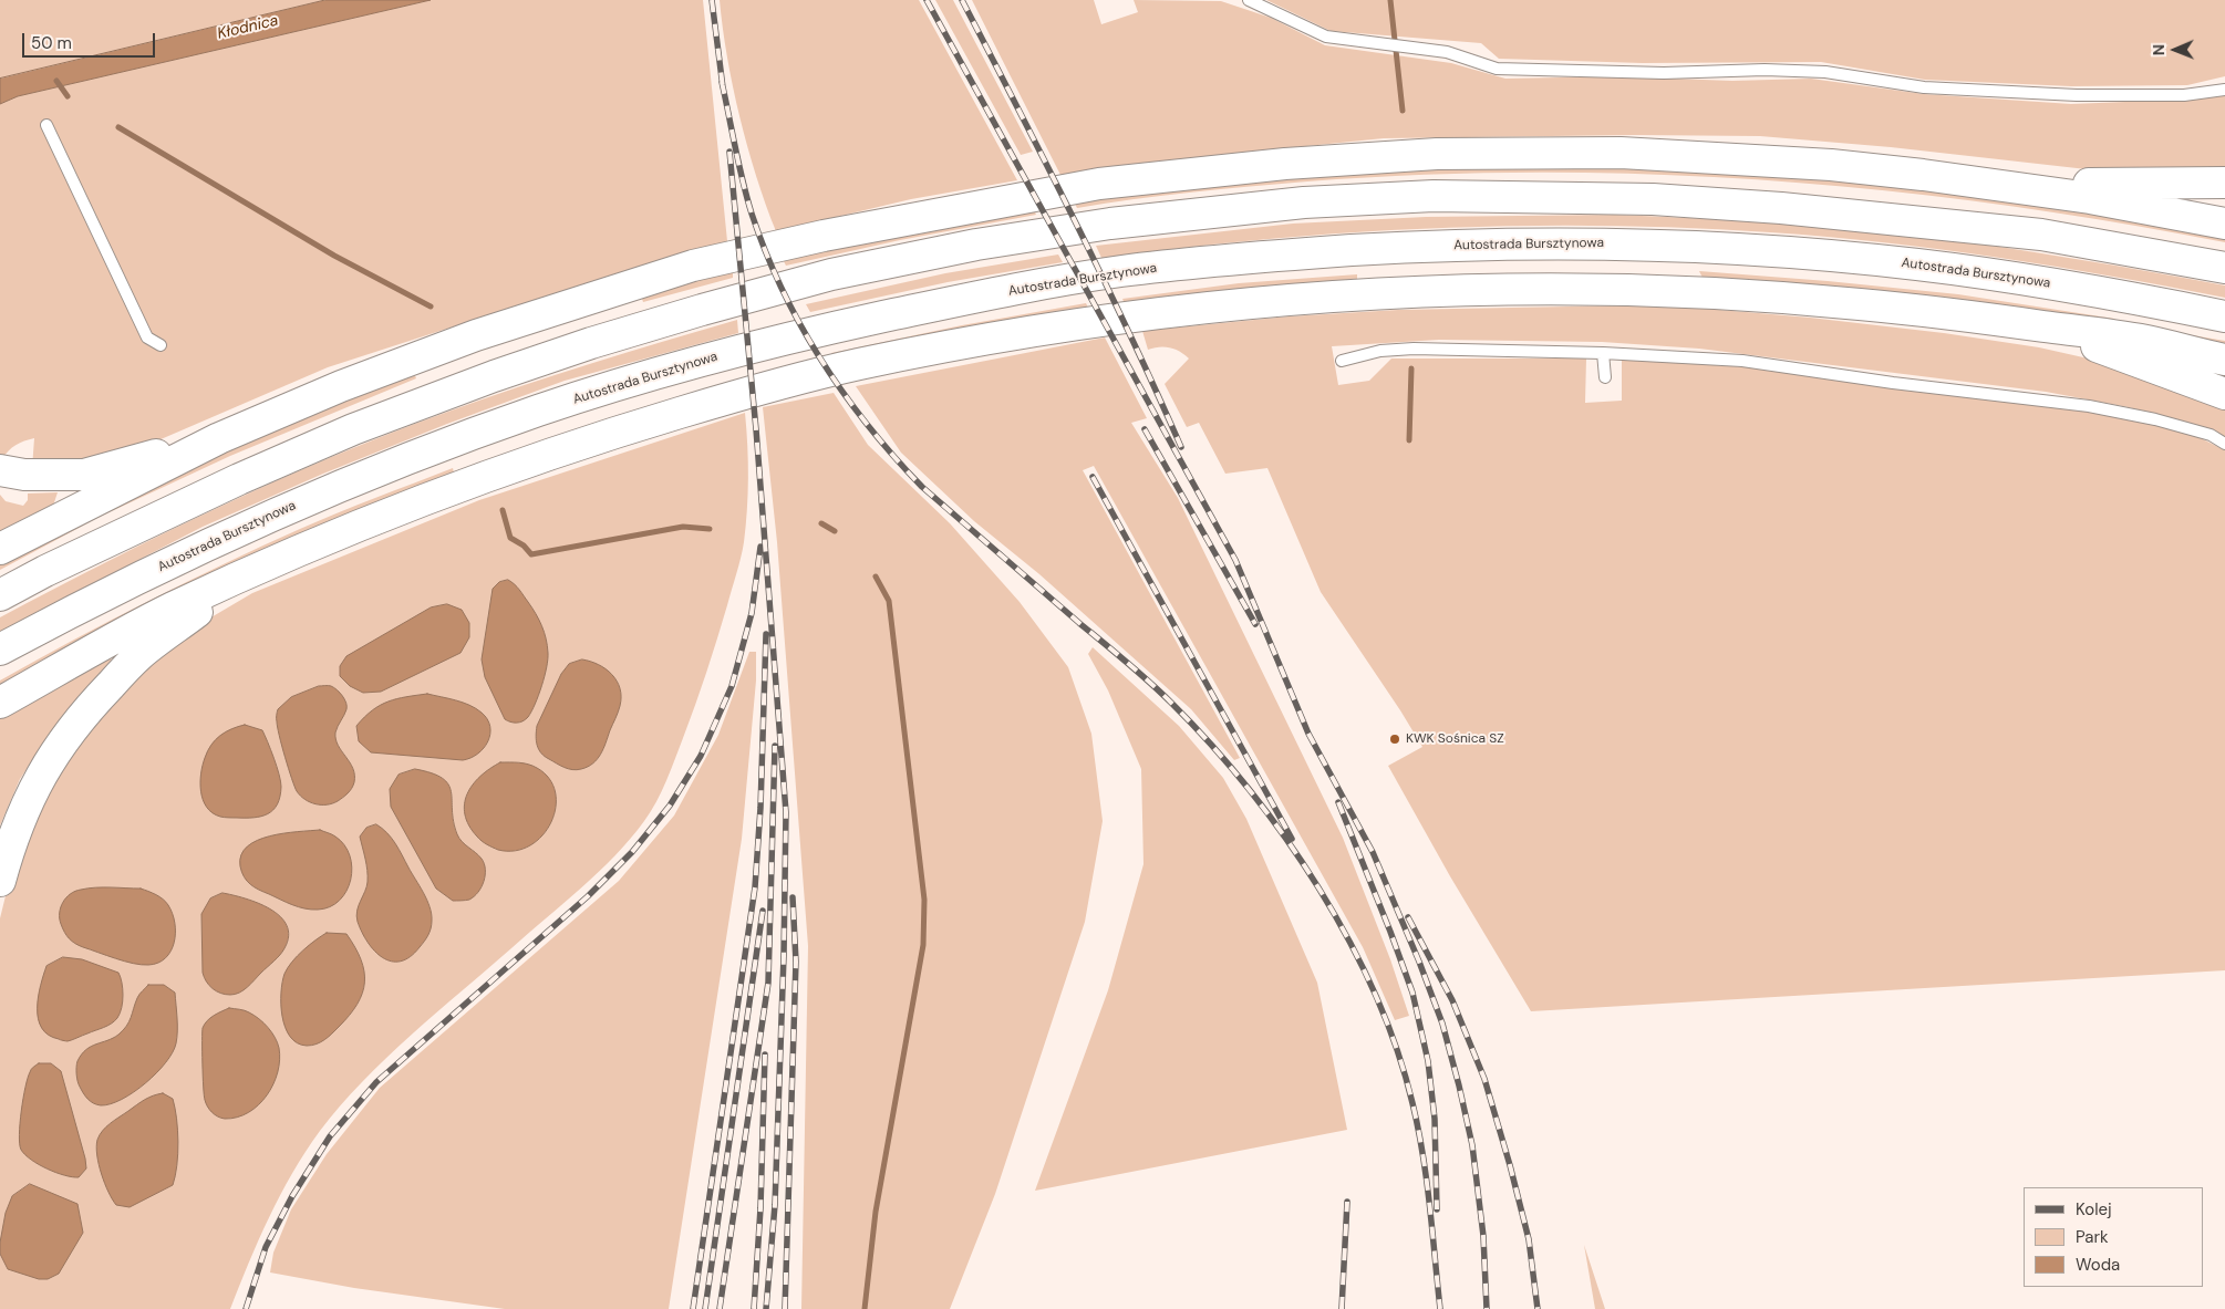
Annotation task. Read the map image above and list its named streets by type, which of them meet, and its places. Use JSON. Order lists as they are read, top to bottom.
{
  "streets": {
    "highway": ["Autostrada Bursztynowa"]
  },
  "water": ["Kłodnica"],
  "places": ["KWK Sośnica SZ"],
  "legend": ["Kolej", "Park", "Woda"],
  "scale_bar": "50 m",
  "north": "left"
}
